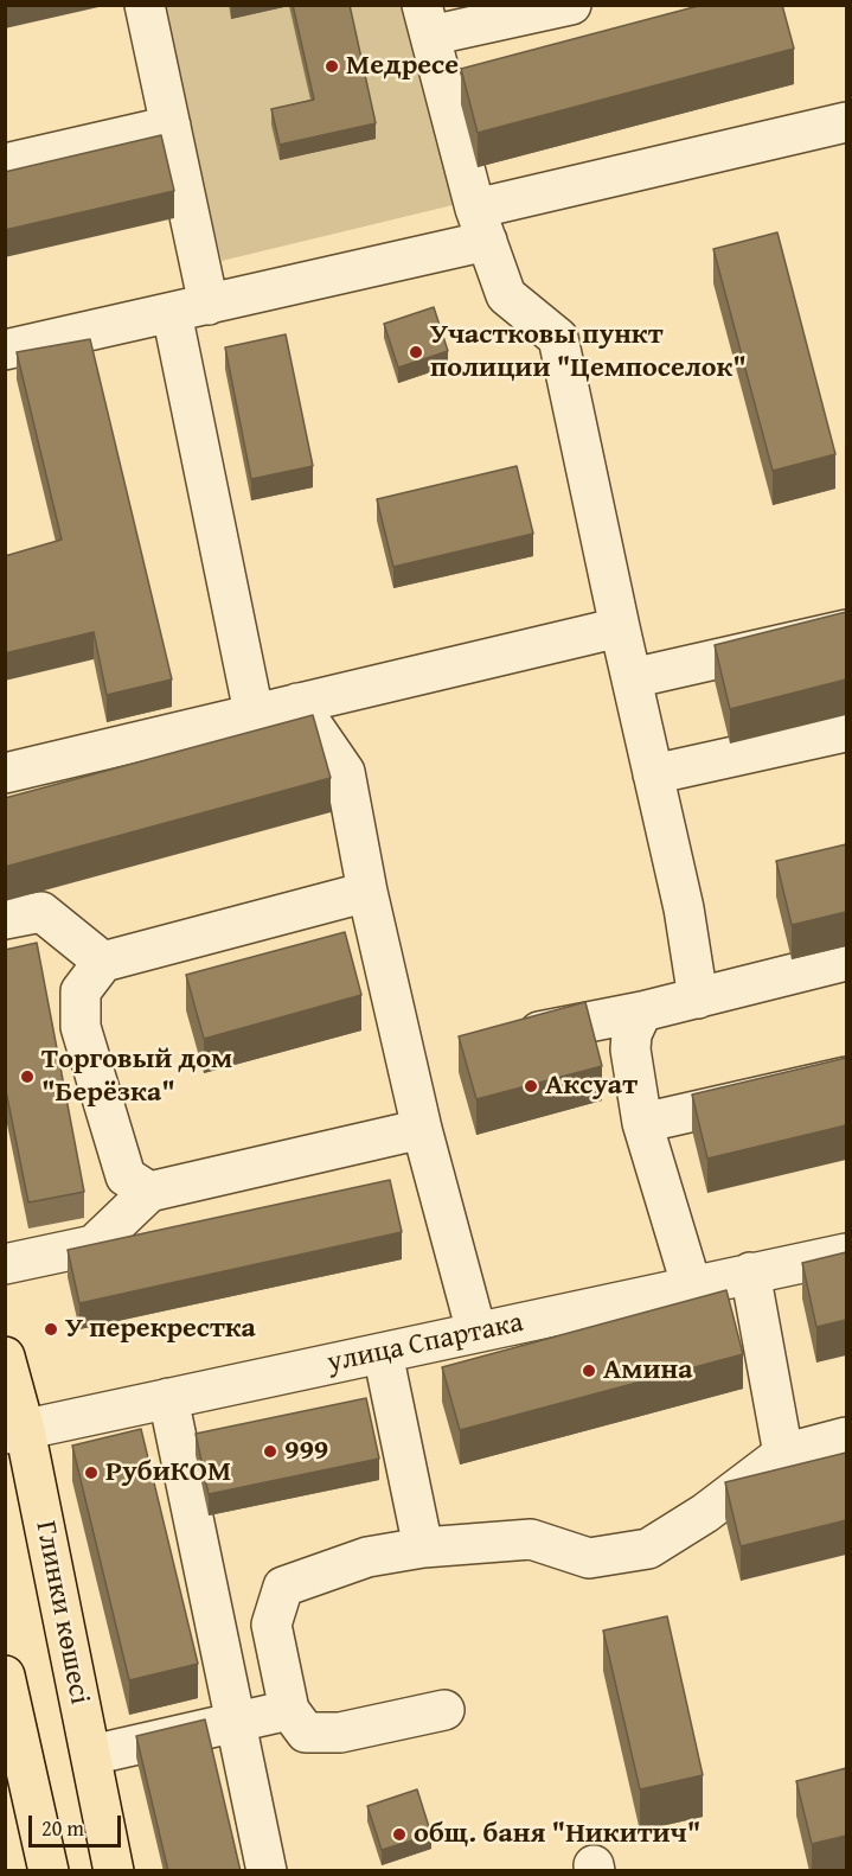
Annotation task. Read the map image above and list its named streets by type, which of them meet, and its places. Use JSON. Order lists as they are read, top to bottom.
{
  "streets": {
    "main road": ["Глинки көшесі"],
    "street": ["улица Спартака"]
  },
  "crossings": [
    ["улица Спартака", "Глинки көшесі"]
  ],
  "places": [
    "Медресе",
    "Участковы пункт полиции \"Цемпоселок\"",
    "Торговый дом \"Берёзка\"",
    "Аксуат",
    "У перекрестка",
    "Амина",
    "999",
    "РубиКОМ",
    "общ. баня \"Никитич\""
  ],
  "scale_bar": "20 m"
}
